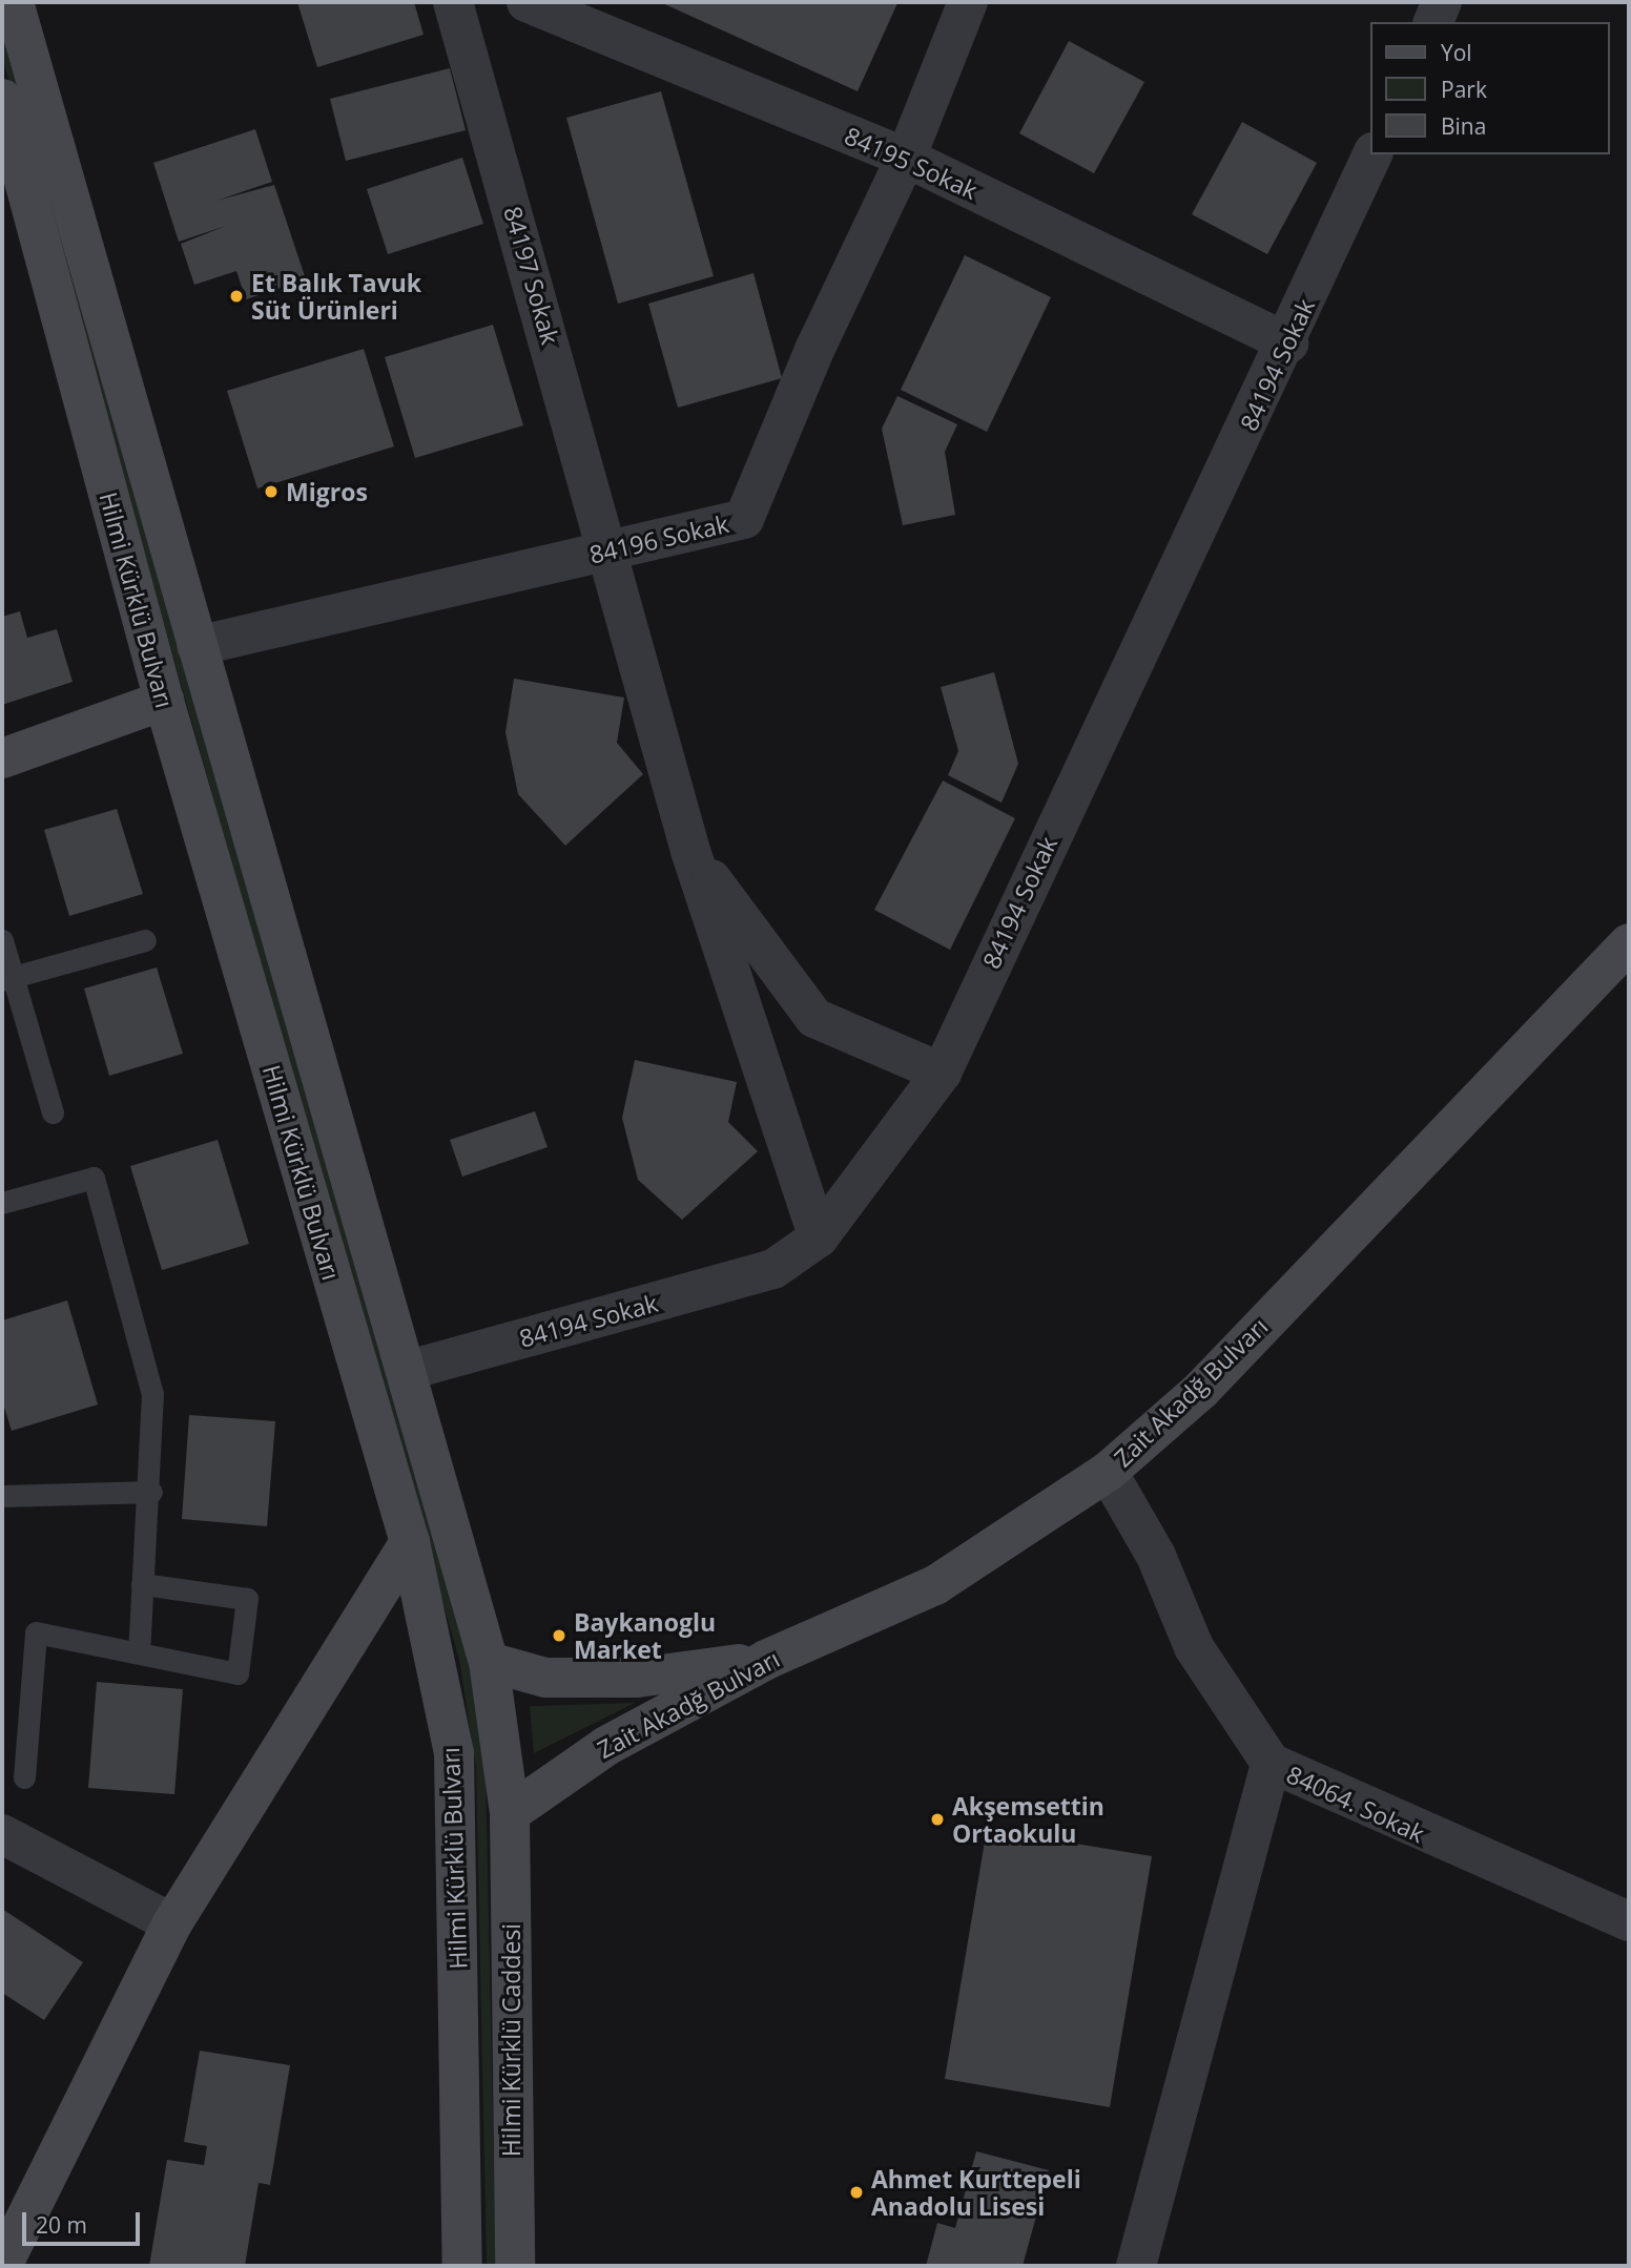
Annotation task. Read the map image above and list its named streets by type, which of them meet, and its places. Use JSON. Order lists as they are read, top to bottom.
{
  "streets": {
    "main road": ["Hilmi Kürklü Bulvarı", "Zait Akadğ Bulvarı", "Hilmi Kürklü Caddesi"],
    "street": [
      "84195 Sokak",
      "84197 Sokak",
      "84194 Sokak",
      "84196 Sokak",
      "84064. Sokak"
    ]
  },
  "crossings": [
    ["84195 Sokak", "84194 Sokak"],
    ["84195 Sokak", "84196 Sokak"],
    ["84197 Sokak", "84194 Sokak"],
    ["84197 Sokak", "84196 Sokak"],
    ["84194 Sokak", "Hilmi Kürklü Bulvarı"],
    ["84196 Sokak", "Hilmi Kürklü Bulvarı"],
    ["Hilmi Kürklü Bulvarı", "Zait Akadğ Bulvarı"],
    ["Hilmi Kürklü Bulvarı", "Hilmi Kürklü Caddesi"],
    ["Zait Akadğ Bulvarı", "84064. Sokak"],
    ["Zait Akadğ Bulvarı", "Hilmi Kürklü Caddesi"]
  ],
  "places": [
    "Et Balık Tavuk Süt Ürünleri",
    "Migros",
    "Baykanoglu Market",
    "Akşemsettin Ortaokulu",
    "Ahmet Kurttepeli Anadolu Lisesi"
  ],
  "legend": ["Yol", "Park", "Bina"],
  "scale_bar": "20 m"
}
